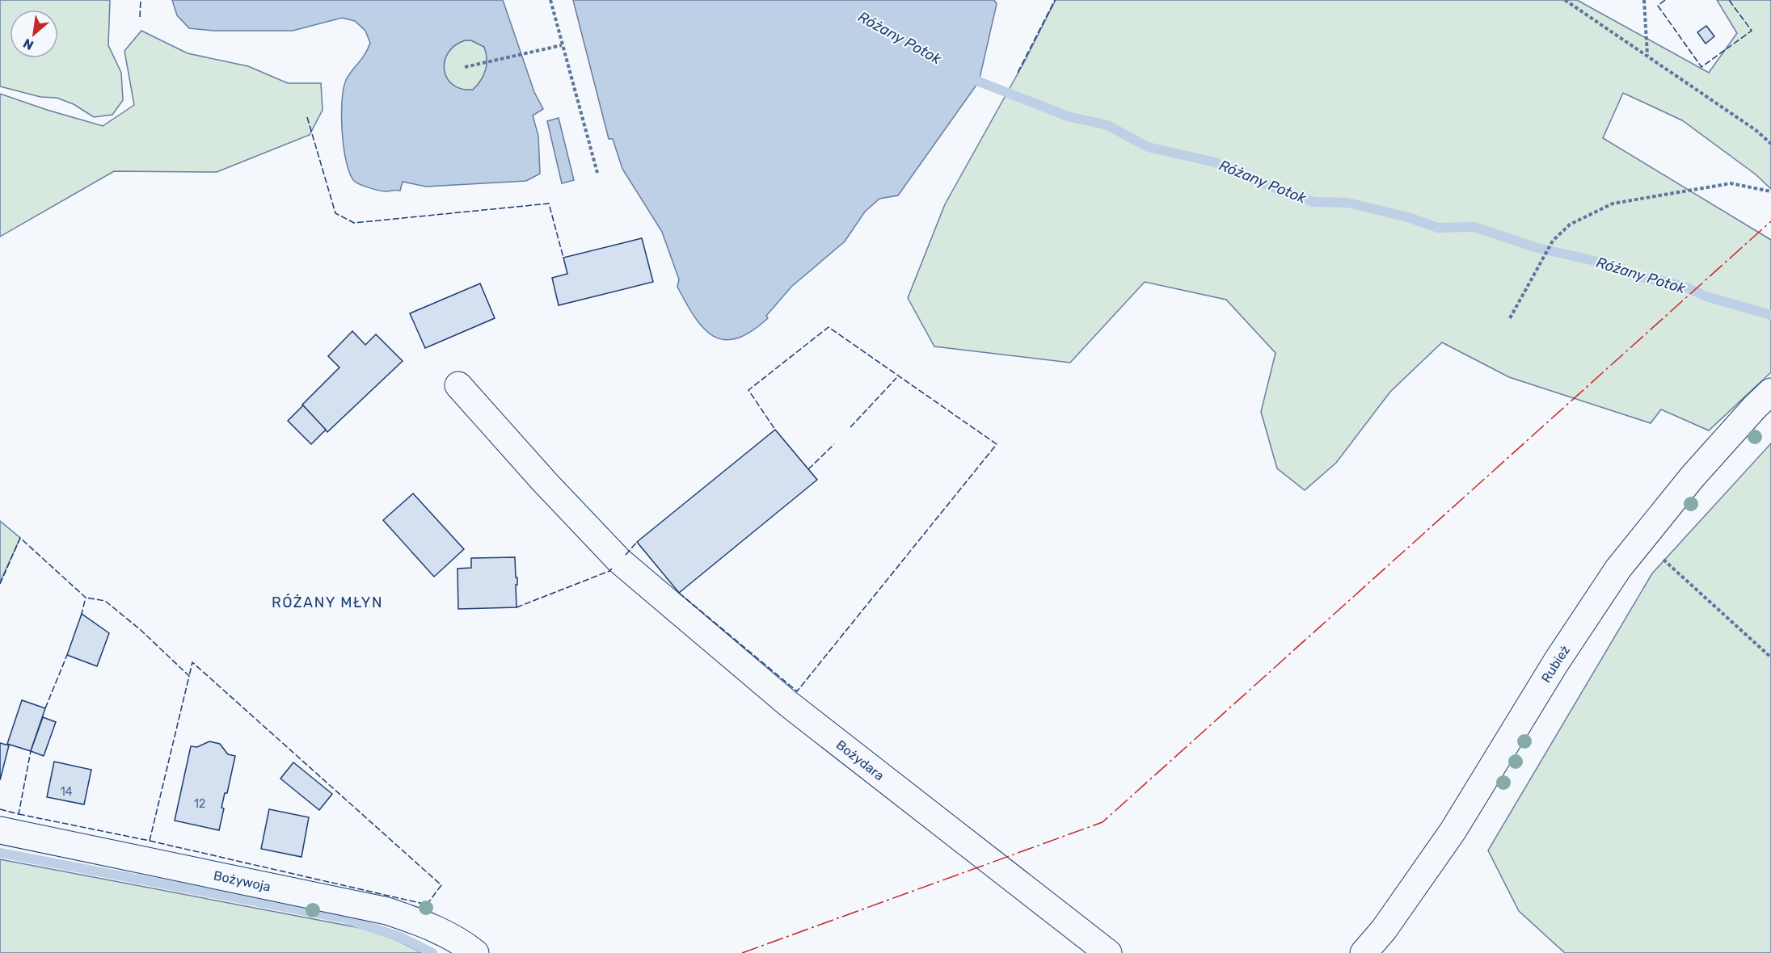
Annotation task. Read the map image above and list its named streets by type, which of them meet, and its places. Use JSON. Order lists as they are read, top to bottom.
{
  "streets": {
    "street": ["Rubież", "Bożydara", "Bożywoja"]
  },
  "districts": ["RÓŻANY MŁYN"],
  "water": ["Różany Potok"],
  "house_numbers": ["14", "12"],
  "north": "bottom left"
}
